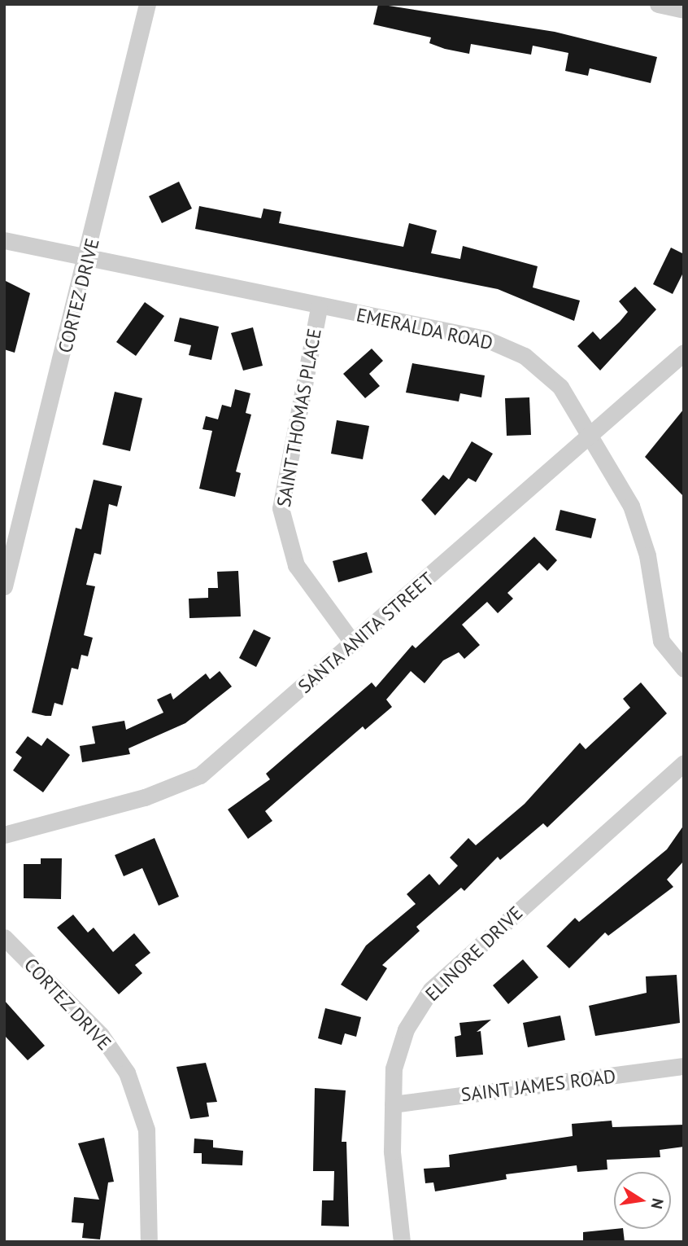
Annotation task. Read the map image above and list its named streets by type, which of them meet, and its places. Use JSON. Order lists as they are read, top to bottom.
{
  "streets": {
    "street": [
      "CORTEZ DRIVE",
      "EMERALDA ROAD",
      "SAINT THOMAS PLACE",
      "SANTA ANITA STREET",
      "ELINORE DRIVE",
      "SAINT JAMES ROAD"
    ]
  },
  "crossings": [
    ["CORTEZ DRIVE", "EMERALDA ROAD"],
    ["EMERALDA ROAD", "SAINT THOMAS PLACE"],
    ["EMERALDA ROAD", "SANTA ANITA STREET"],
    ["SAINT THOMAS PLACE", "SANTA ANITA STREET"],
    ["ELINORE DRIVE", "SAINT JAMES ROAD"]
  ],
  "north": "right"
}
